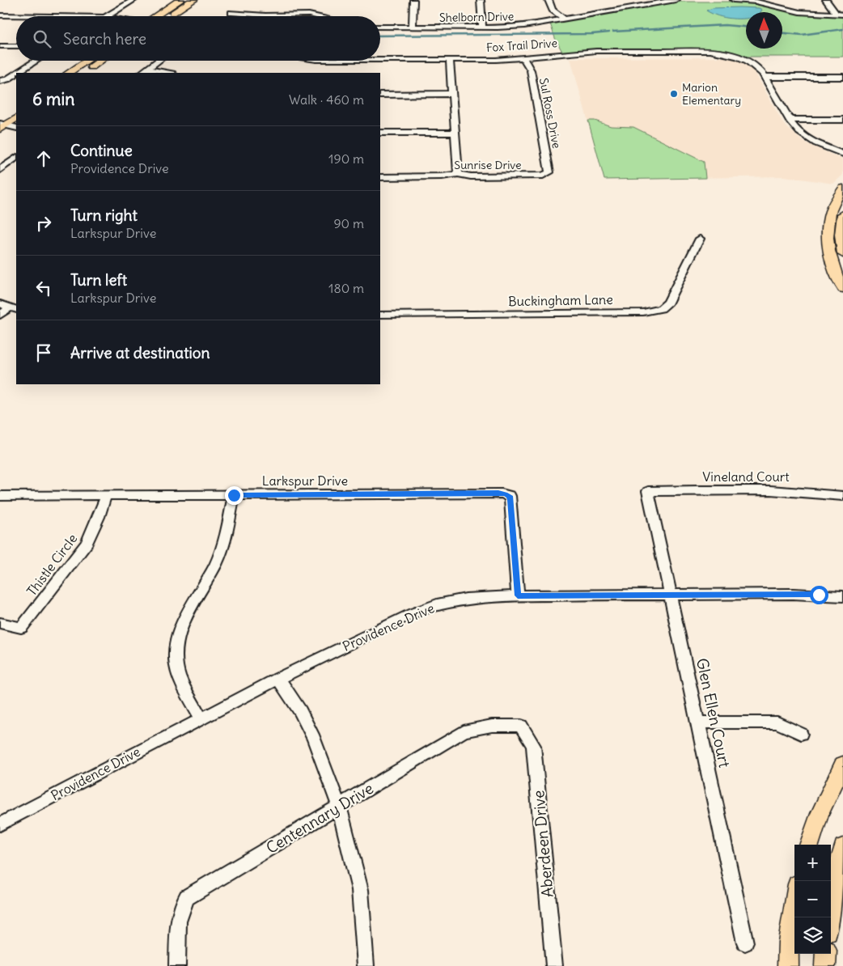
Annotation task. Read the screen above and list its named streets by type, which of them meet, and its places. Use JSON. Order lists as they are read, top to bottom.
{
  "streets": {
    "street": [
      "Shelborn Drive",
      "Fox Trail Drive",
      "Sul Ross Drive",
      "Sunrise Drive",
      "Buckingham Lane",
      "Vineland Court",
      "Larkspur Drive",
      "Thistle Circle",
      "Providence Drive",
      "Glen Ellen Court",
      "Centennary Drive",
      "Aberdeen Drive"
    ]
  },
  "crossings": [
    ["Fox Trail Drive", "Sul Ross Drive"],
    ["Sul Ross Drive", "Sunrise Drive"],
    ["Vineland Court", "Glen Ellen Court"],
    ["Larkspur Drive", "Thistle Circle"],
    ["Larkspur Drive", "Providence Drive"],
    ["Providence Drive", "Glen Ellen Court"],
    ["Centennary Drive", "Aberdeen Drive"]
  ],
  "places": ["Marion Elementary"],
  "north": "top",
  "page": {
    "search": "Search here",
    "heading": ["6 min", "Walk · 460 m"],
    "list": [
      ["Continue", "Providence Drive", "190 m"],
      ["Turn right", "Larkspur Drive", "90 m"],
      ["Turn left", "Larkspur Drive", "180 m"],
      "Arrive at destination"
    ],
    "map_buttons": ["+", "−"]
  }
}
